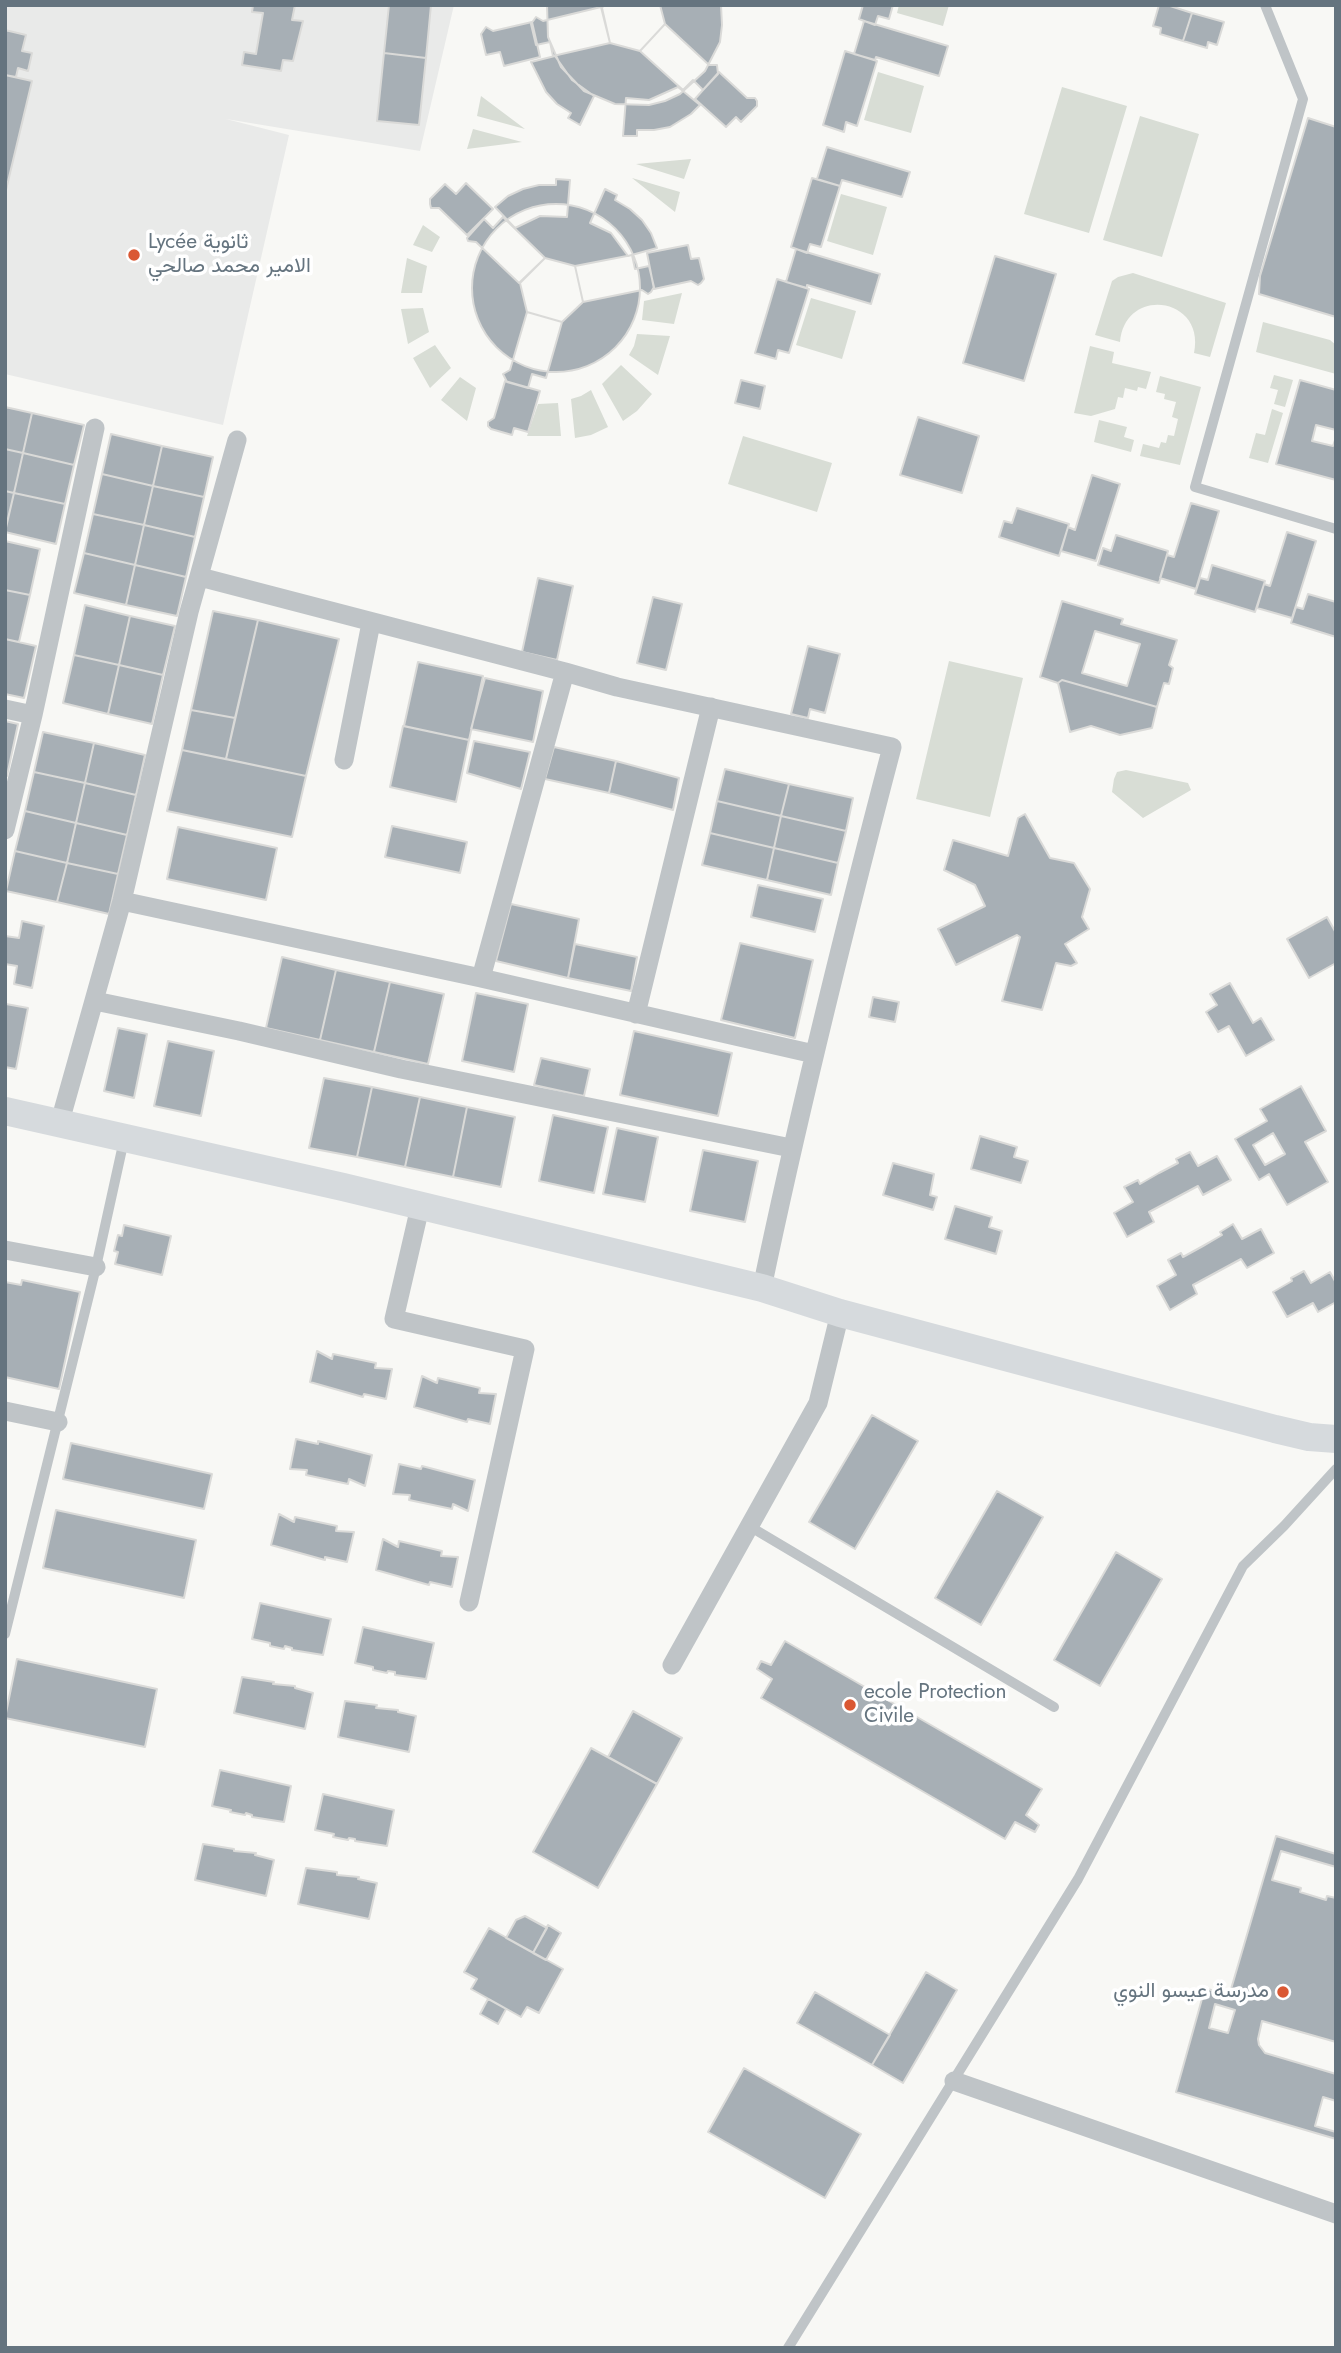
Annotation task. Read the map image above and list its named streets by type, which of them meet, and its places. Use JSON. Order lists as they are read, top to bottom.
{
  "places": ["Lycée ثانوية الامير محمد صالحي", "ecole Protection Civile", "مدرسة عيسو النوي"]
}
